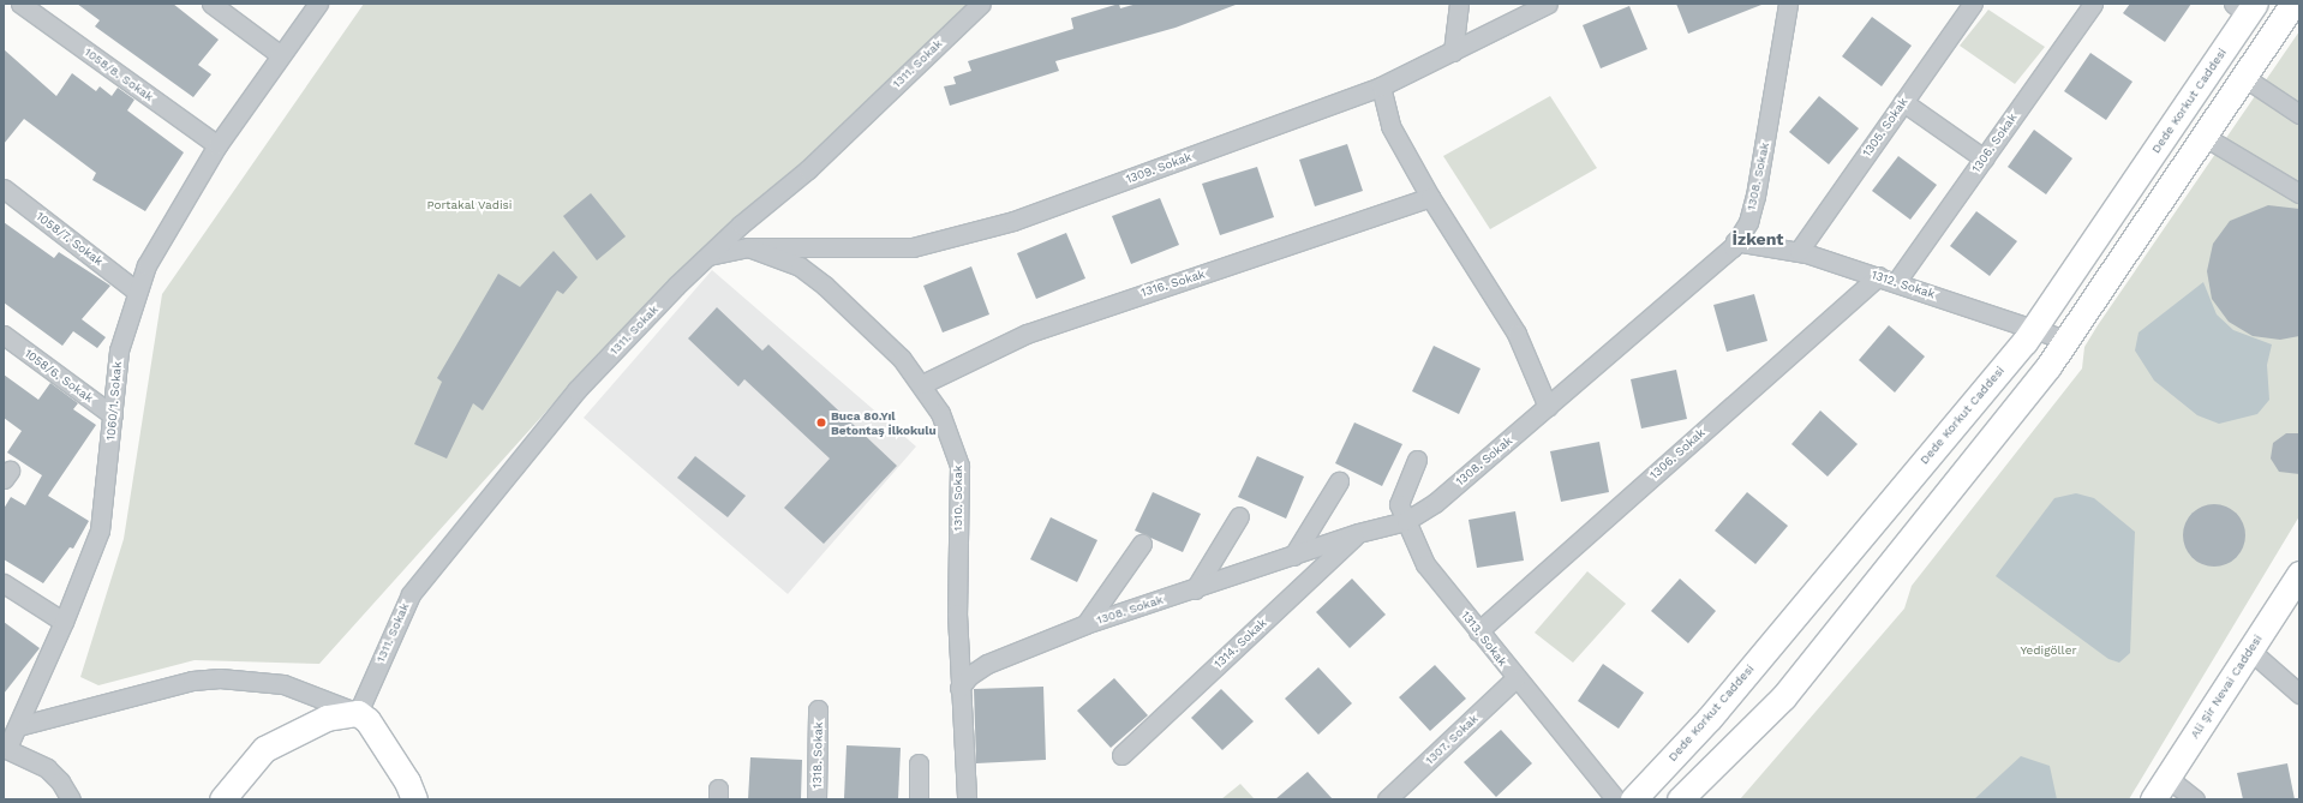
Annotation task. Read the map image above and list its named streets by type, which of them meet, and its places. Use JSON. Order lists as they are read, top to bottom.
{
  "streets": {
    "main road": ["Dede Korkut Caddesi", "Ali Şir Nevai Caddesi"],
    "street": [
      "1311. Sokak",
      "1058/8. Sokak",
      "1305. Sokak",
      "1306. Sokak",
      "1309. Sokak",
      "1308. Sokak",
      "1058/7. Sokak",
      "1316. Sokak",
      "1312. Sokak",
      "1058/6. Sokak",
      "1060/1. Sokak",
      "1310. Sokak",
      "1313. Sokak",
      "1314. Sokak",
      "1307. Sokak",
      "1318. Sokak"
    ]
  },
  "crossings": [
    ["1058/8. Sokak", "1060/1. Sokak"],
    ["Dede Korkut Caddesi", "1312. Sokak"],
    ["1305. Sokak", "1312. Sokak"],
    ["1306. Sokak", "1312. Sokak"],
    ["1306. Sokak", "1313. Sokak"],
    ["1309. Sokak", "1310. Sokak"],
    ["1308. Sokak", "1312. Sokak"],
    ["1308. Sokak", "1310. Sokak"],
    ["1308. Sokak", "1313. Sokak"],
    ["1308. Sokak", "1314. Sokak"],
    ["1058/7. Sokak", "1060/1. Sokak"],
    ["1316. Sokak", "1310. Sokak"],
    ["1058/6. Sokak", "1060/1. Sokak"],
    ["1313. Sokak", "1307. Sokak"]
  ],
  "districts": ["İzkent"],
  "parks": ["Portakal Vadisi", "Yedigöller"],
  "places": ["Buca 80.Yıl Betontaş İlkokulu"]
}
